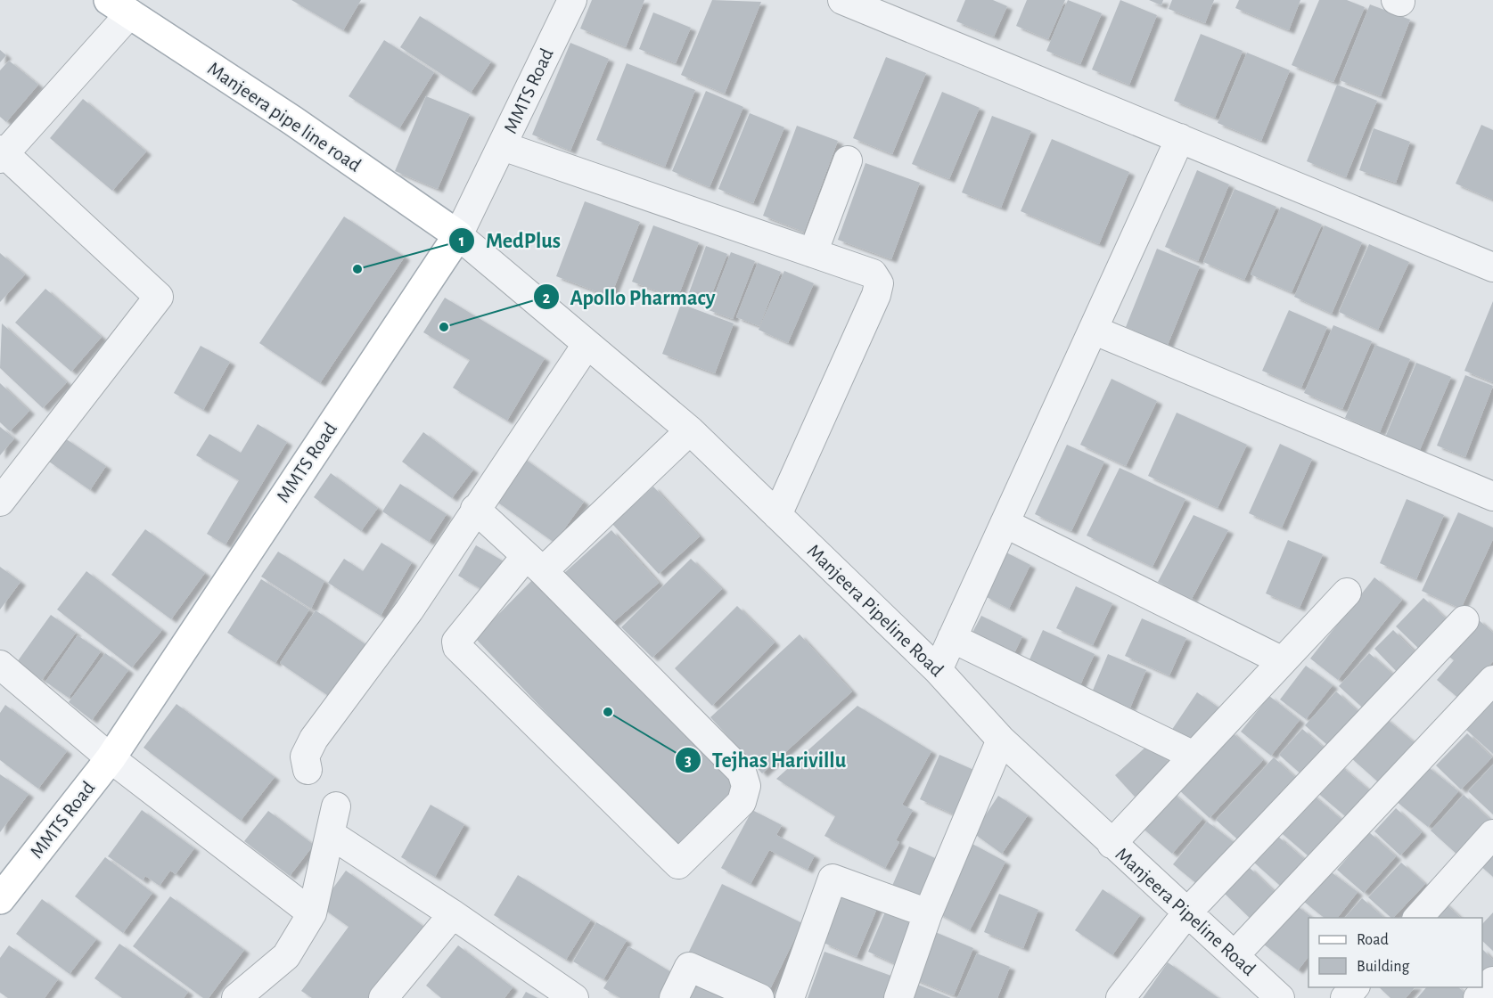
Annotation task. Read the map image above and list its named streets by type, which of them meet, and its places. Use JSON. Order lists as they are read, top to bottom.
{
  "streets": {
    "main road": ["MMTS Road", "Manjeera pipe line road"],
    "street": ["Manjeera Pipeline Road"]
  },
  "crossings": [
    ["MMTS Road", "Manjeera pipe line road"],
    ["MMTS Road", "Manjeera Pipeline Road"],
    ["Manjeera pipe line road", "Manjeera Pipeline Road"]
  ],
  "places": ["MedPlus", "Apollo Pharmacy", "Tejhas Harivillu"],
  "legend": ["Road", "Building"]
}
